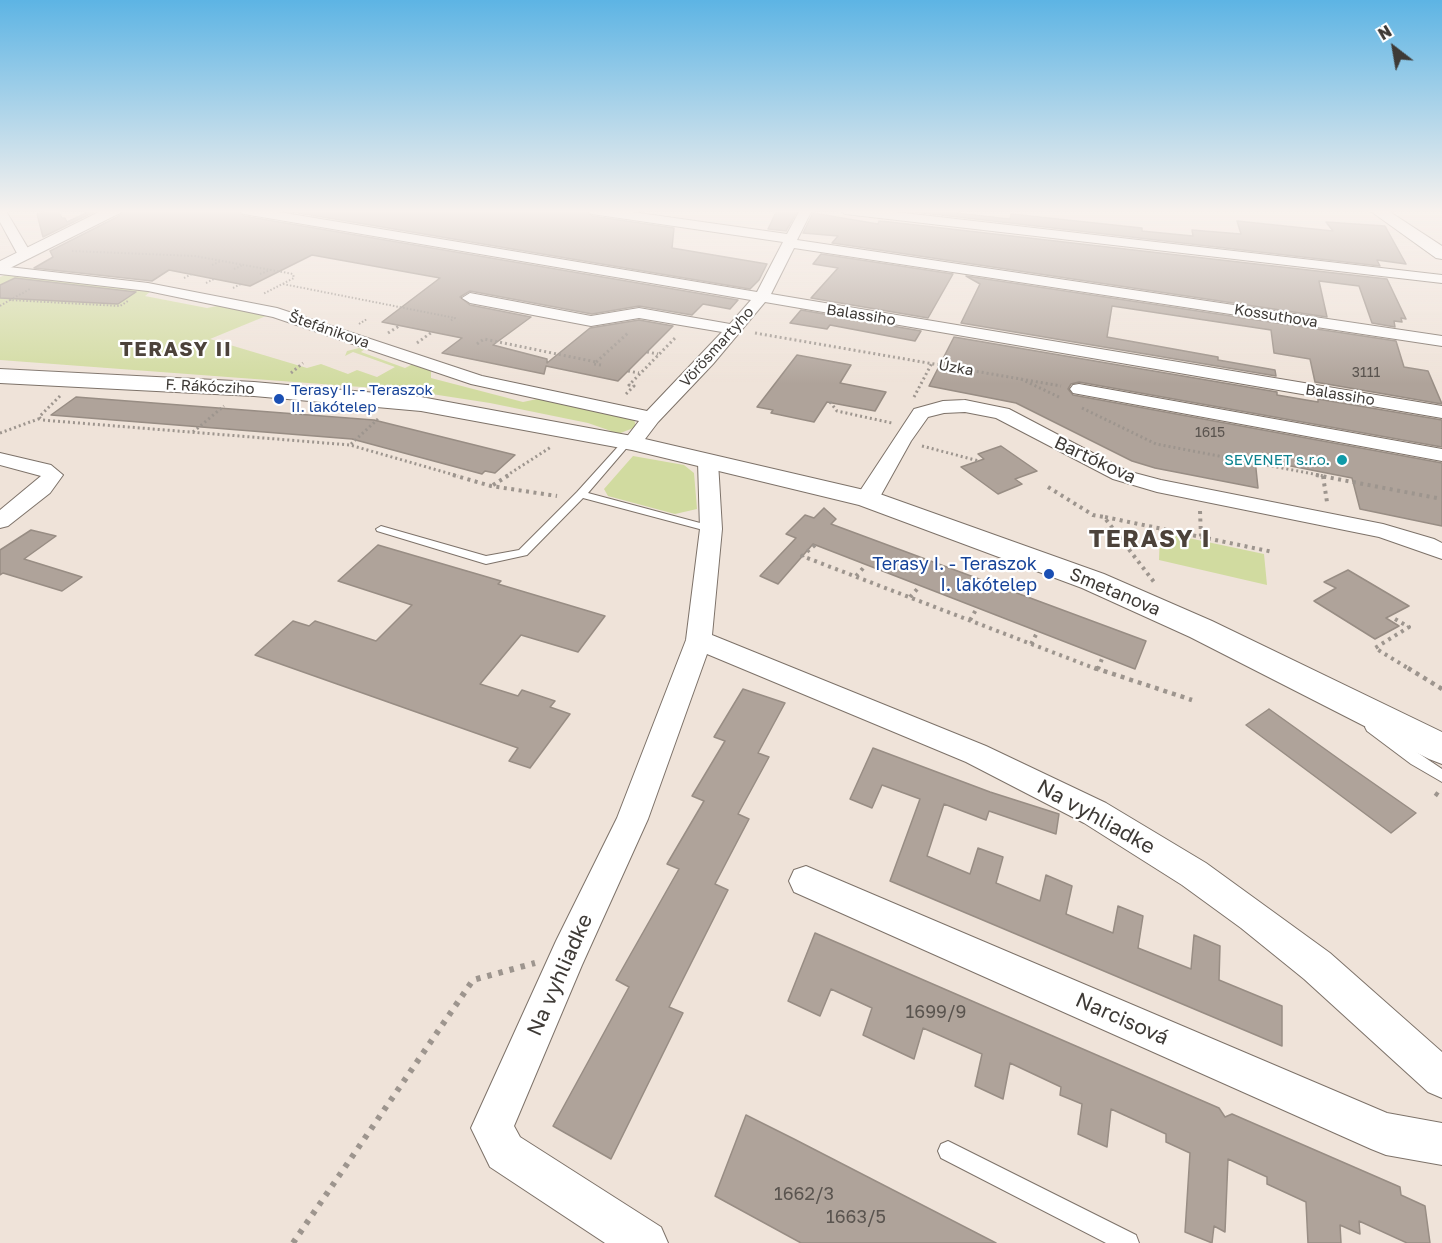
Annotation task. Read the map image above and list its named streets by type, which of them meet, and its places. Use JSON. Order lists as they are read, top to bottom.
{
  "streets": {
    "street": [
      "Balassiho",
      "Kossuthova",
      "Štefánikova",
      "Vörösmartyho",
      "F. Rákócziho",
      "Bartókova",
      "Smetanova",
      "Na vyhliadke",
      "Narcisová"
    ],
    "path": ["Úzka"]
  },
  "crossings": [
    ["Balassiho", "Vörösmartyho"],
    ["Štefánikova", "Vörösmartyho"],
    ["Vörösmartyho", "Úzka"],
    ["Vörösmartyho", "F. Rákócziho"],
    ["Vörösmartyho", "Smetanova"],
    ["F. Rákócziho", "Smetanova"],
    ["Smetanova", "Na vyhliadke"]
  ],
  "districts": ["TERASY II", "TERASY I"],
  "places": ["Terasy II. - Teraszok II. lakótelep", "SEVENET s.r.o.", "Terasy I. - Teraszok I. lakótelep"],
  "house_numbers": [
    "3111",
    "1615",
    "1699/9",
    "1662/3",
    "1663/5"
  ],
  "north": "top left"
}
